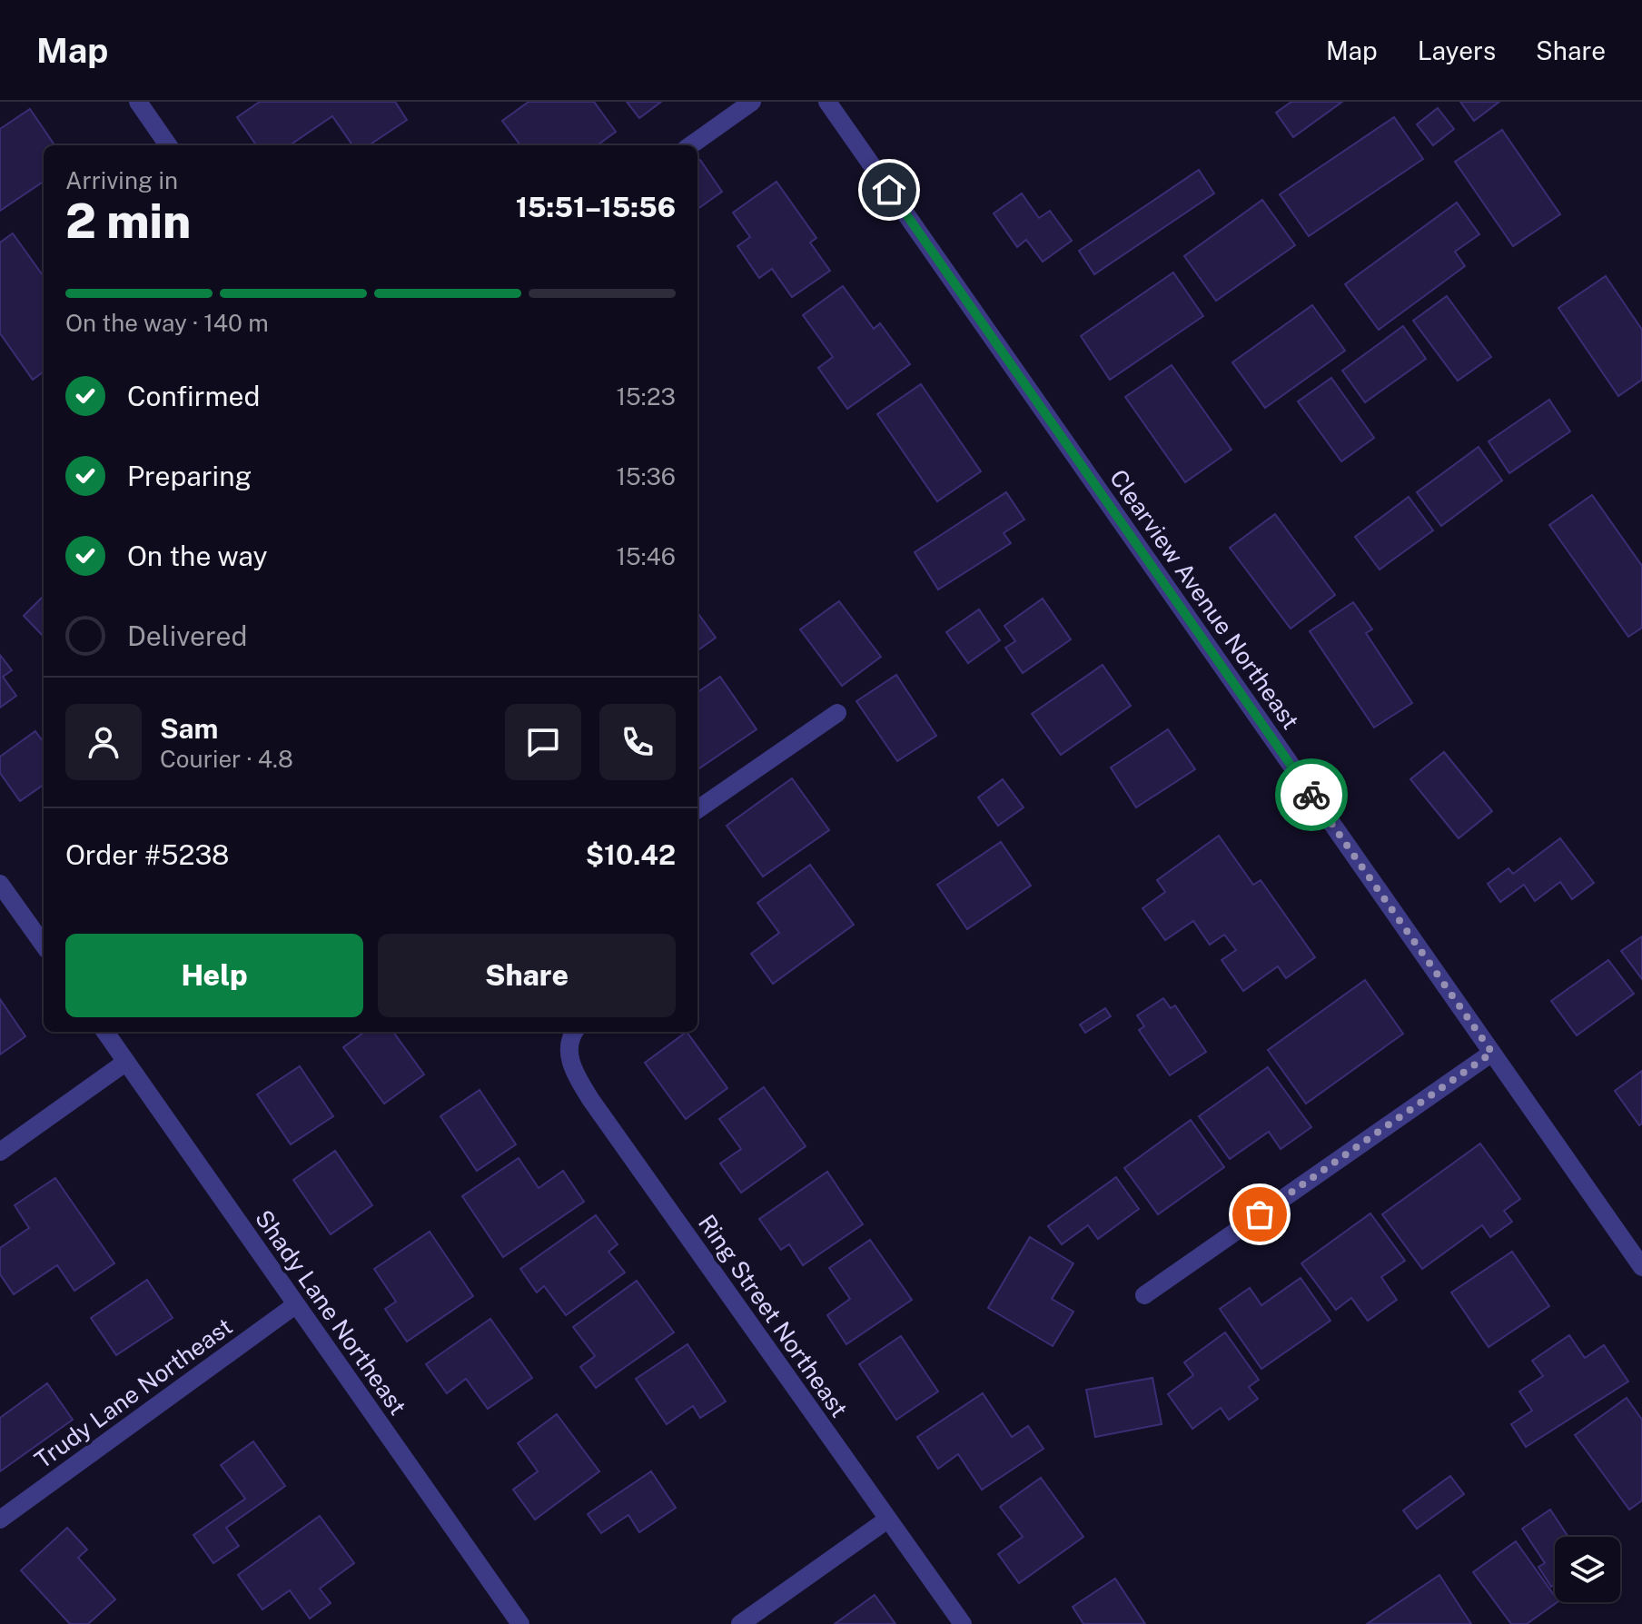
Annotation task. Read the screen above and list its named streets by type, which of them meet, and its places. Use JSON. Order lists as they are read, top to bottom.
{
  "streets": {
    "street": [
      "Clearview Avenue Northeast",
      "Shady Lane Northeast",
      "Ring Street Northeast",
      "Trudy Lane Northeast"
    ]
  },
  "crossings": [
    ["Shady Lane Northeast", "Trudy Lane Northeast"]
  ],
  "page": {
    "header": "Map",
    "nav": ["Map", "Layers", "Share"],
    "heading": ["2 min", "Arriving in", "15:51–15:56"],
    "panel": [
      "Sam",
      "Courier · 4.8",
      "Order #5238",
      "$10.42"
    ],
    "bar": "On the way · 140 m",
    "list": [
      ["Confirmed", "15:23"],
      ["Preparing", "15:36"],
      ["On the way", "15:46"],
      "Delivered"
    ],
    "buttons": ["Help", "Share"]
  }
}
